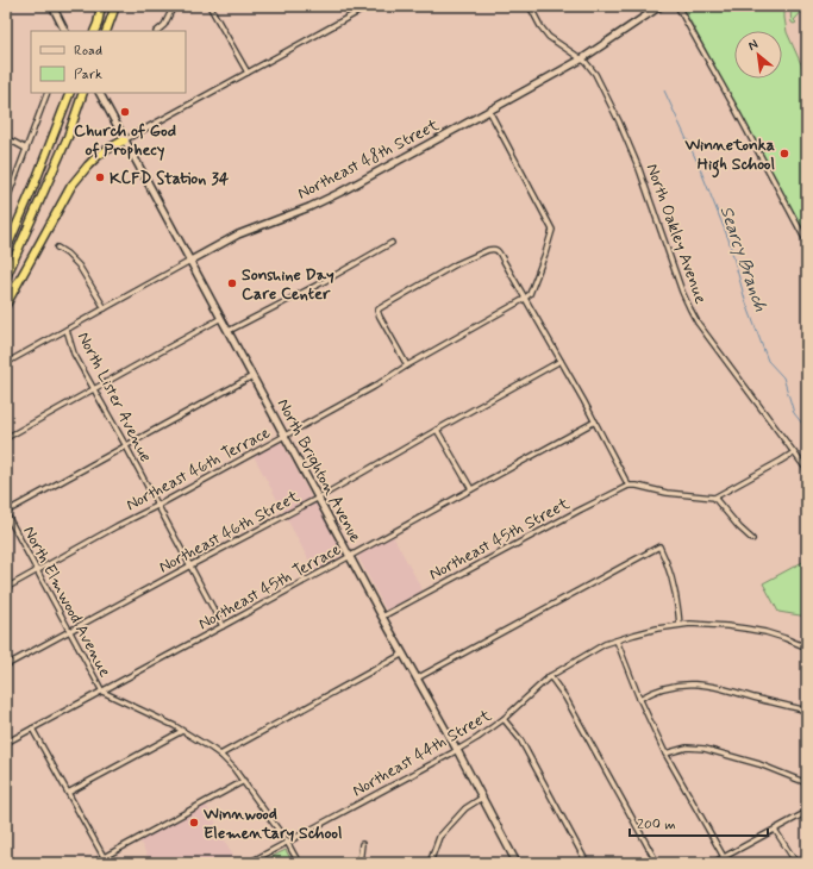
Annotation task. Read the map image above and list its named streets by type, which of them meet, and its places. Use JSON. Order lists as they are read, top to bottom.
{
  "streets": {
    "main road": ["Northeast 48th Street", "North Brighton Avenue"],
    "street": [
      "North Oakley Avenue",
      "North Lister Avenue",
      "Northeast 46th Terrace",
      "Northeast 46th Street",
      "Northeast 45th Street",
      "Northeast 45th Terrace",
      "North Elmwood Avenue",
      "Northeast 44th Street"
    ]
  },
  "crossings": [
    ["Northeast 48th Street", "North Oakley Avenue"],
    ["Northeast 48th Street", "North Lister Avenue"],
    ["Northeast 48th Street", "North Brighton Avenue"],
    ["North Lister Avenue", "Northeast 46th Terrace"],
    ["North Lister Avenue", "Northeast 46th Street"],
    ["North Lister Avenue", "Northeast 45th Terrace"],
    ["Northeast 46th Terrace", "North Brighton Avenue"],
    ["Northeast 46th Terrace", "North Elmwood Avenue"],
    ["North Brighton Avenue", "Northeast 46th Street"],
    ["North Brighton Avenue", "Northeast 45th Street"],
    ["North Brighton Avenue", "Northeast 45th Terrace"],
    ["North Brighton Avenue", "Northeast 44th Street"],
    ["Northeast 46th Street", "North Elmwood Avenue"],
    ["Northeast 45th Terrace", "North Elmwood Avenue"],
    ["North Elmwood Avenue", "Northeast 44th Street"]
  ],
  "water": ["Searcy Branch"],
  "places": [
    "Church of God of Prophecy",
    "Winnetonka High School",
    "KCFD Station 34",
    "Sonshine Day Care Center",
    "Winnwood Elementary School"
  ],
  "legend": ["Road", "Park"],
  "scale_bar": "200 m",
  "north": "top left"
}
